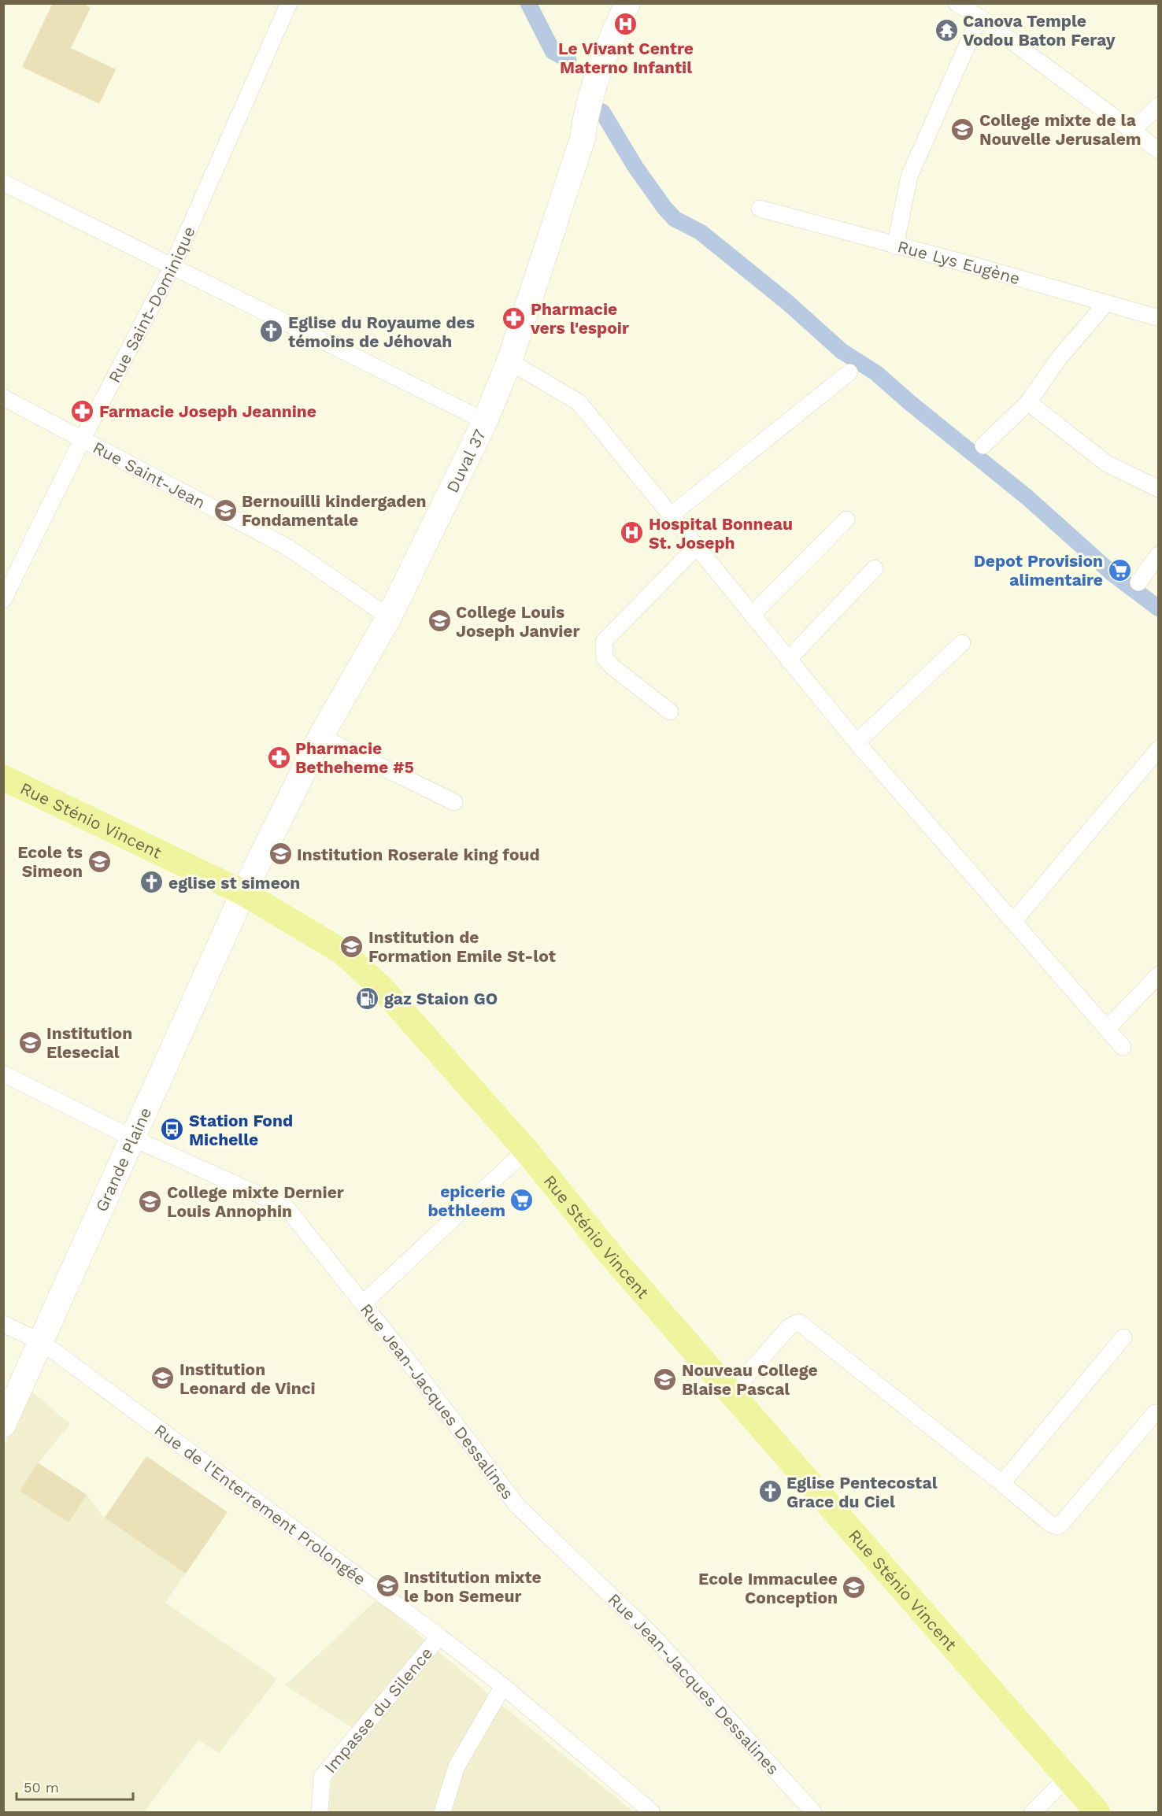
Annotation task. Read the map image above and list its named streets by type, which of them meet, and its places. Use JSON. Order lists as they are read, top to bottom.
{
  "streets": {
    "main road": ["Rue Sténio Vincent"],
    "street": [
      "Rue Lys Eugène",
      "Rue Saint-Dominique",
      "Duval 37",
      "Rue Saint-Jean",
      "Grande Plaine",
      "Rue Jean-Jacques Dessalines",
      "Rue de l'Enterrement Prolongée",
      "Impasse du Silence"
    ]
  },
  "crossings": [
    ["Rue Saint-Dominique", "Rue Saint-Jean"],
    ["Duval 37", "Rue Saint-Jean"],
    ["Duval 37", "Rue Sténio Vincent"],
    ["Duval 37", "Grande Plaine"],
    ["Rue Sténio Vincent", "Grande Plaine"],
    ["Grande Plaine", "Rue Jean-Jacques Dessalines"],
    ["Grande Plaine", "Rue de l'Enterrement Prolongée"],
    ["Rue de l'Enterrement Prolongée", "Impasse du Silence"]
  ],
  "places": {
    "hospital": ["Le Vivant Centre Materno Infantil", "Hospital Bonneau St. Joseph"],
    "temple": ["Canova Temple Vodou Baton Feray"],
    "school or university": [
      "College mixte de la Nouvelle Jerusalem",
      "Bernouilli kindergaden Fondamentale",
      "College Louis Joseph Janvier",
      "Institution Roserale king foud",
      "Ecole ts Simeon",
      "Institution de Formation Emile St-lot",
      "Institution Elesecial",
      "College mixte Dernier Louis Annophin",
      "Institution Leonard de Vinci",
      "Nouveau College Blaise Pascal",
      "Institution mixte le bon Semeur",
      "Ecole Immaculee Conception"
    ],
    "pharmacy": ["Pharmacie vers l'espoir", "Farmacie Joseph Jeannine", "Pharmacie Betheheme #5"],
    "church": ["Eglise du Royaume des témoins de Jéhovah", "eglise st simeon", "Eglise Pentecostal Grace du Ciel"],
    "supermarket": ["Depot Provision alimentaire", "epicerie bethleem"],
    "fuel station": ["gaz Staion GO"],
    "bus stop": ["Station Fond Michelle"]
  },
  "scale_bar": "50 m"
}
